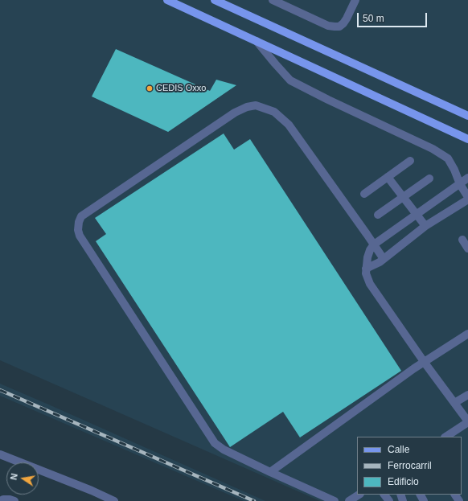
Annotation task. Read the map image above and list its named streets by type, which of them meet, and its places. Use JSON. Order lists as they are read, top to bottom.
{
  "places": ["CEDIS Oxxo"],
  "legend": ["Calle", "Ferrocarril", "Edificio"],
  "scale_bar": "50 m",
  "north": "left"
}
